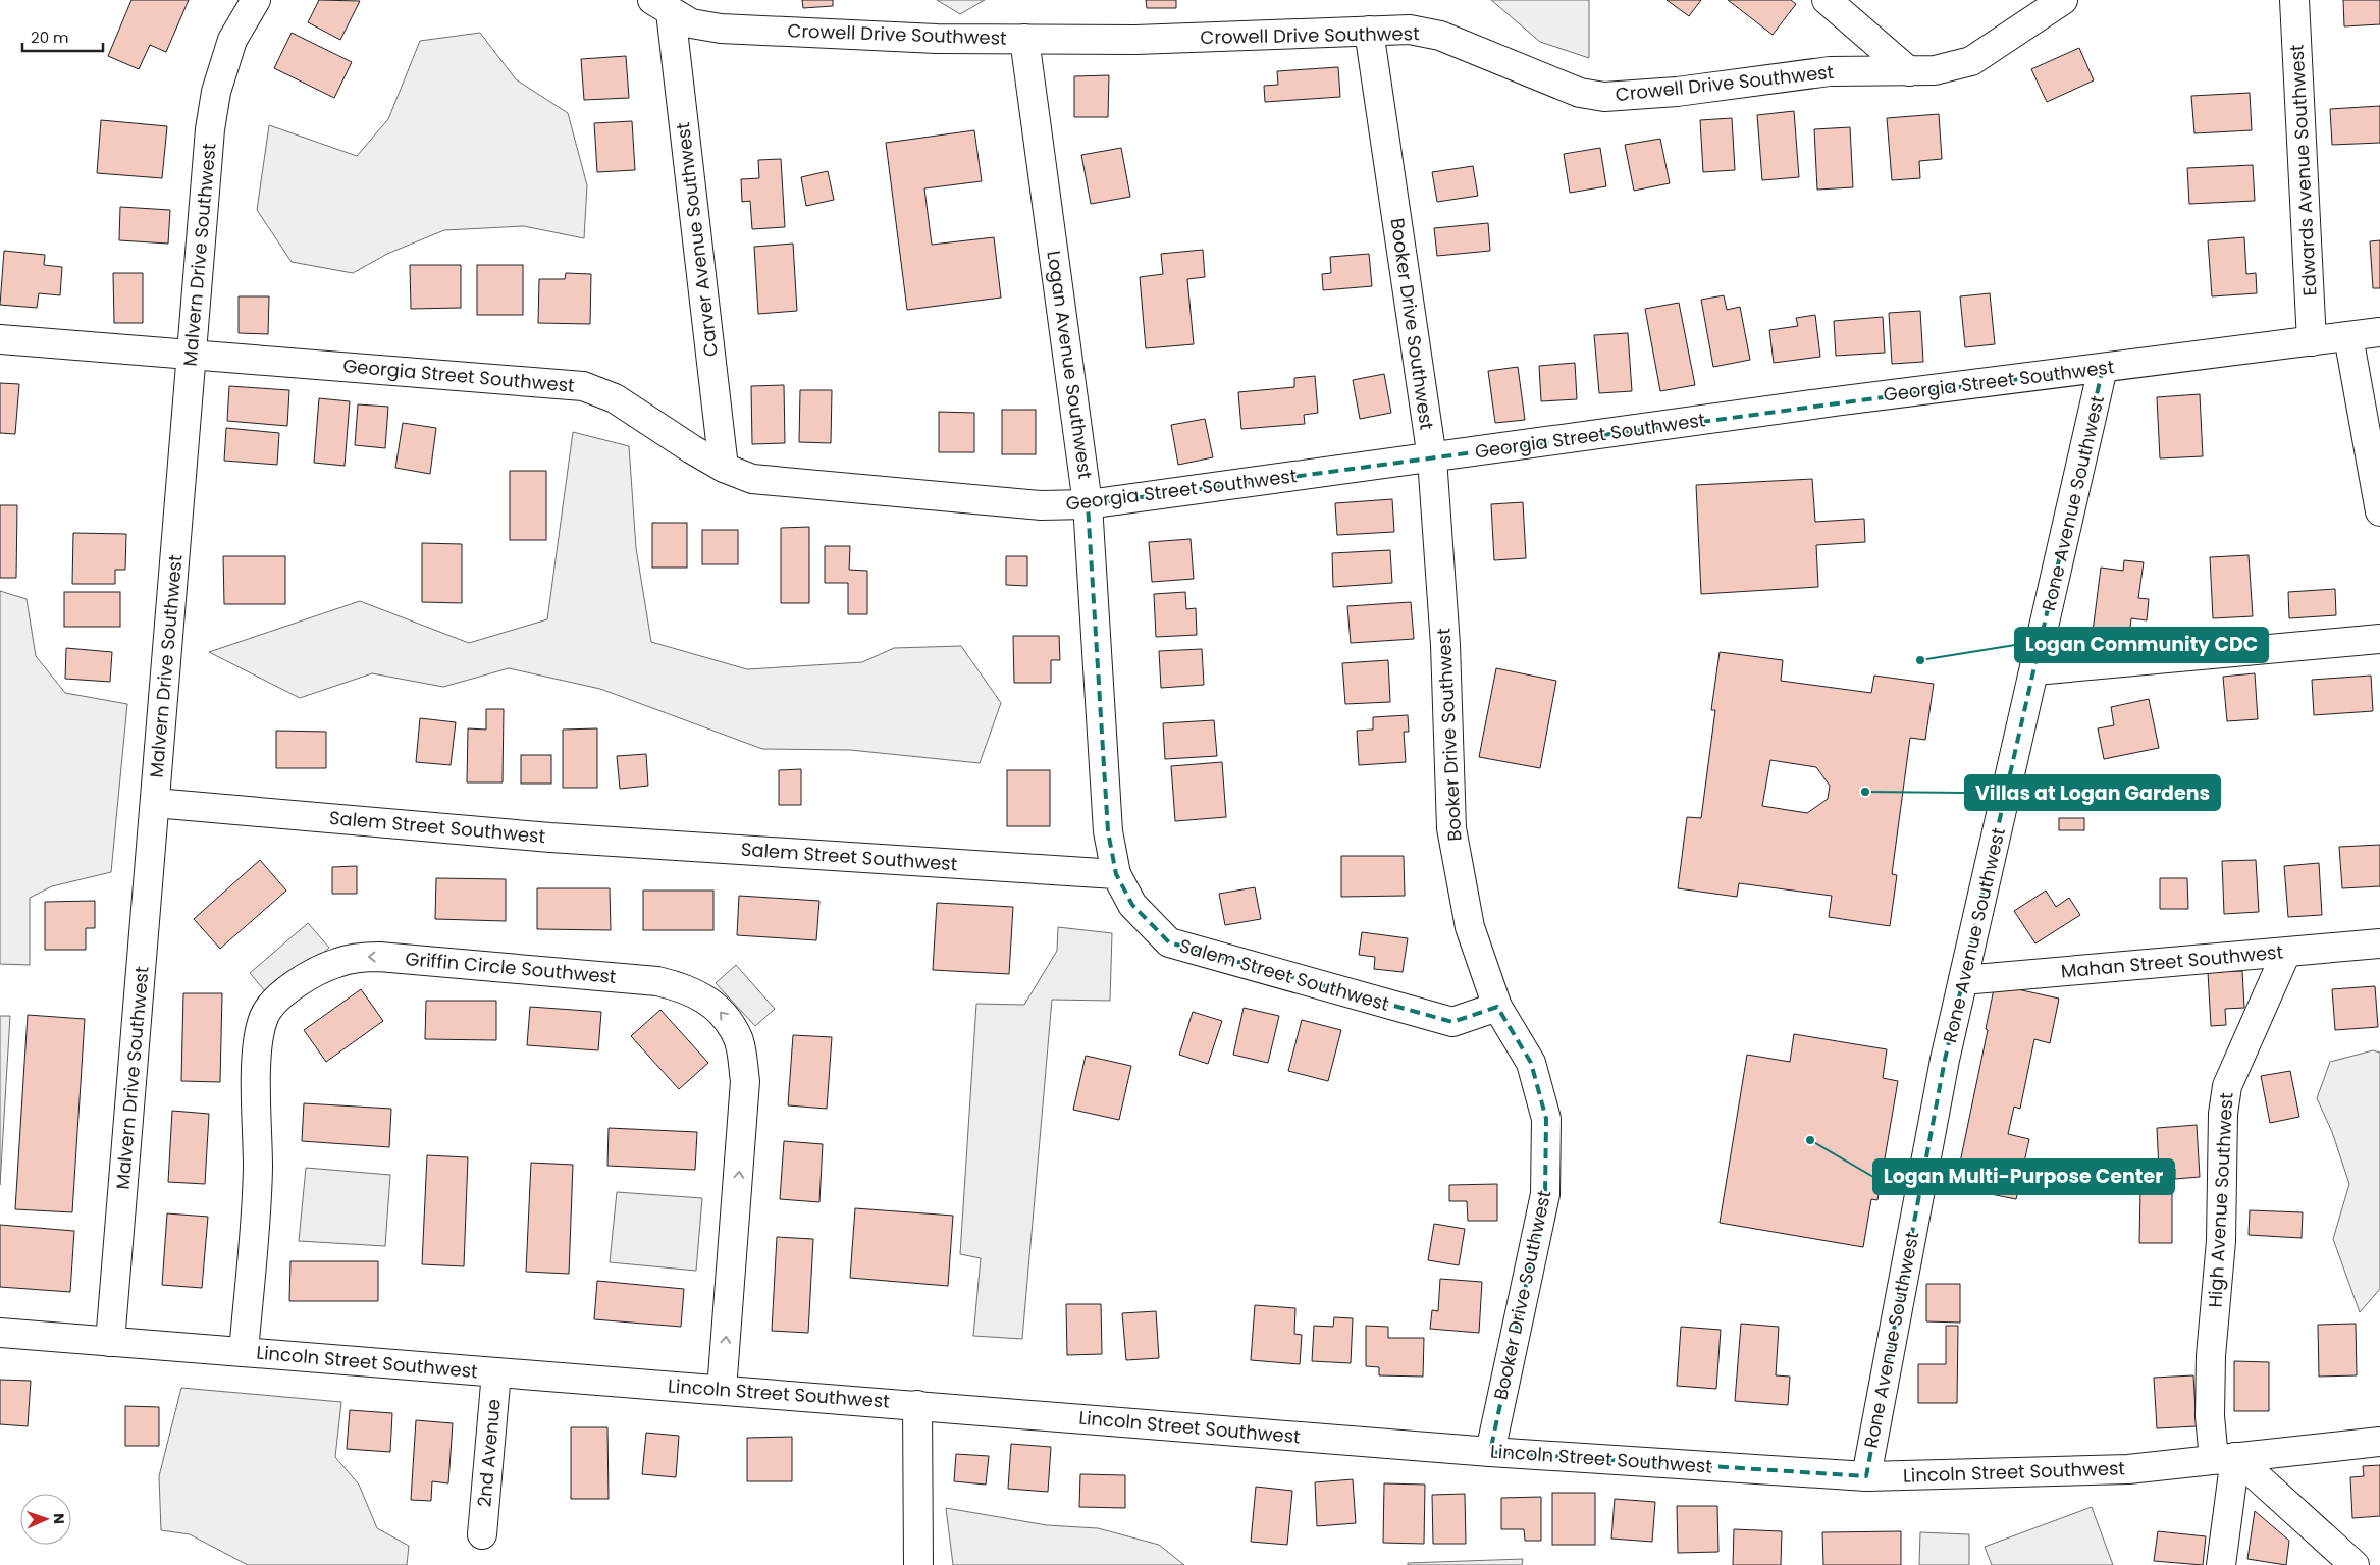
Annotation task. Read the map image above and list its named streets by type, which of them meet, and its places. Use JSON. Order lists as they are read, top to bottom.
{
  "streets": {
    "street": [
      "Crowell Drive Southwest",
      "Edwards Avenue Southwest",
      "Carver Avenue Southwest",
      "Malvern Drive Southwest",
      "Booker Drive Southwest",
      "Logan Avenue Southwest",
      "Georgia Street Southwest",
      "Rone Avenue Southwest",
      "Salem Street Southwest",
      "Mahan Street Southwest",
      "Griffin Circle Southwest",
      "High Avenue Southwest",
      "Lincoln Street Southwest",
      "2nd Avenue"
    ]
  },
  "crossings": [
    ["Crowell Drive Southwest", "Carver Avenue Southwest"],
    ["Crowell Drive Southwest", "Booker Drive Southwest"],
    ["Crowell Drive Southwest", "Logan Avenue Southwest"],
    ["Edwards Avenue Southwest", "Georgia Street Southwest"],
    ["Carver Avenue Southwest", "Georgia Street Southwest"],
    ["Malvern Drive Southwest", "Georgia Street Southwest"],
    ["Malvern Drive Southwest", "Salem Street Southwest"],
    ["Malvern Drive Southwest", "Lincoln Street Southwest"],
    ["Booker Drive Southwest", "Georgia Street Southwest"],
    ["Booker Drive Southwest", "Salem Street Southwest"],
    ["Booker Drive Southwest", "Lincoln Street Southwest"],
    ["Logan Avenue Southwest", "Georgia Street Southwest"],
    ["Logan Avenue Southwest", "Salem Street Southwest"],
    ["Georgia Street Southwest", "Rone Avenue Southwest"],
    ["Rone Avenue Southwest", "Mahan Street Southwest"],
    ["Rone Avenue Southwest", "Lincoln Street Southwest"],
    ["Mahan Street Southwest", "High Avenue Southwest"],
    ["Griffin Circle Southwest", "Lincoln Street Southwest"],
    ["High Avenue Southwest", "Lincoln Street Southwest"],
    ["Lincoln Street Southwest", "2nd Avenue"]
  ],
  "places": ["Logan Community CDC", "Villas at Logan Gardens", "Logan Multi-Purpose Center"],
  "scale_bar": "20 m",
  "north": "right"
}
